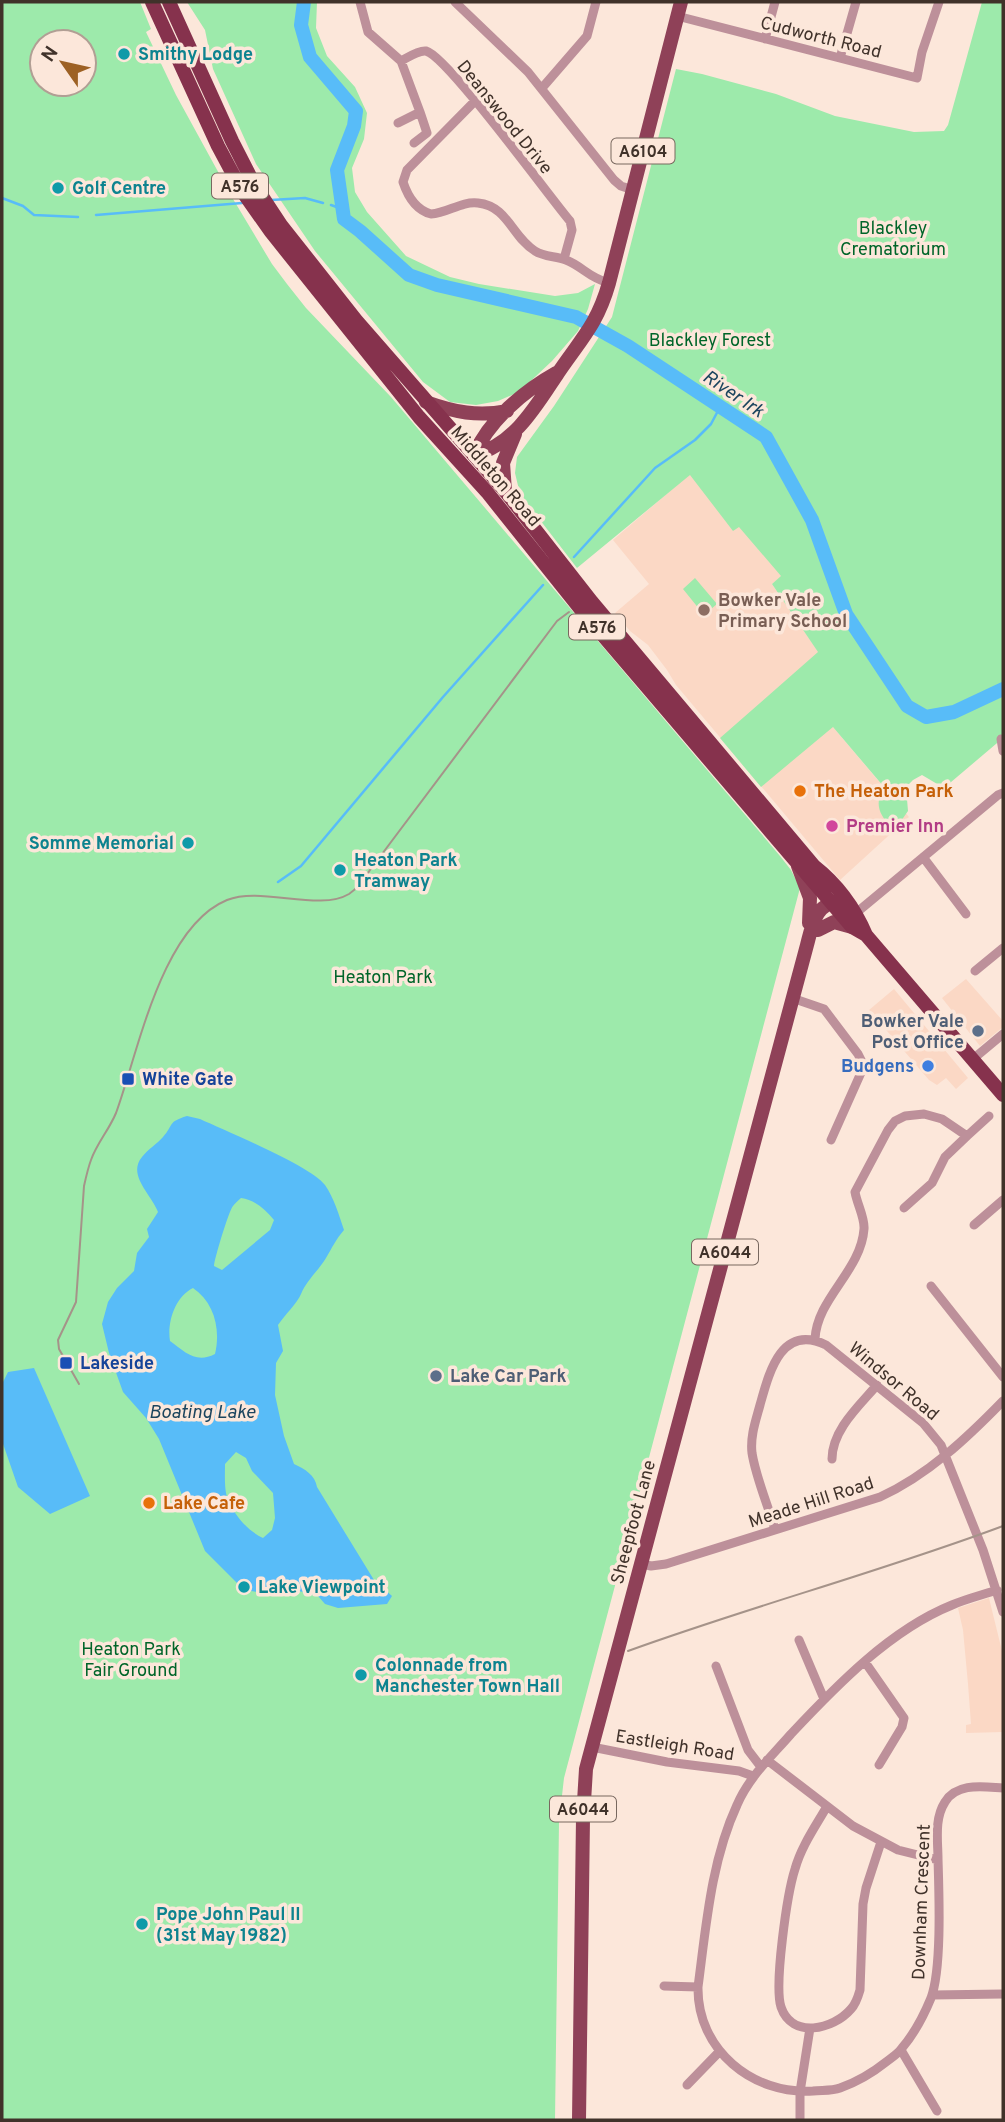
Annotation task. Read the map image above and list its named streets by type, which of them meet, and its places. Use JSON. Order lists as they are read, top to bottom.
{
  "streets": {
    "highway": ["A576", "Middleton Road"],
    "main road": ["A6104", "A6044", "Sheepfoot Lane"],
    "street": [
      "Cudworth Road",
      "Deanswood Drive",
      "Windsor Road",
      "Meade Hill Road",
      "Eastleigh Road",
      "Downham Crescent"
    ]
  },
  "crossings": [
    ["Cudworth Road", "A6104"],
    ["A576", "Middleton Road"],
    ["A576", "Sheepfoot Lane"],
    ["Middleton Road", "Sheepfoot Lane"],
    ["Windsor Road", "Meade Hill Road"],
    ["Windsor Road", "Downham Crescent"],
    ["Meade Hill Road", "Sheepfoot Lane"],
    ["Sheepfoot Lane", "Eastleigh Road"],
    ["Eastleigh Road", "Downham Crescent"]
  ],
  "water": ["River Irk", "Boating Lake"],
  "parks": [
    "Blackley Crematorium",
    "Blackley Forest",
    "Heaton Park",
    "Heaton Park Fair Ground"
  ],
  "places": {
    "other": [
      "Smithy Lodge",
      "Golf Centre",
      "Bowker Vale Primary School",
      "The Heaton Park",
      "Premier Inn",
      "Somme Memorial",
      "Heaton Park Tramway",
      "Bowker Vale Post Office",
      "Budgens",
      "Lake Car Park",
      "Lake Cafe",
      "Lake Viewpoint",
      "Colonnade from Manchester Town Hall",
      "Pope John Paul II (31st May 1982)"
    ],
    "transit": ["White Gate", "Lakeside"]
  },
  "north": "top left"
}
